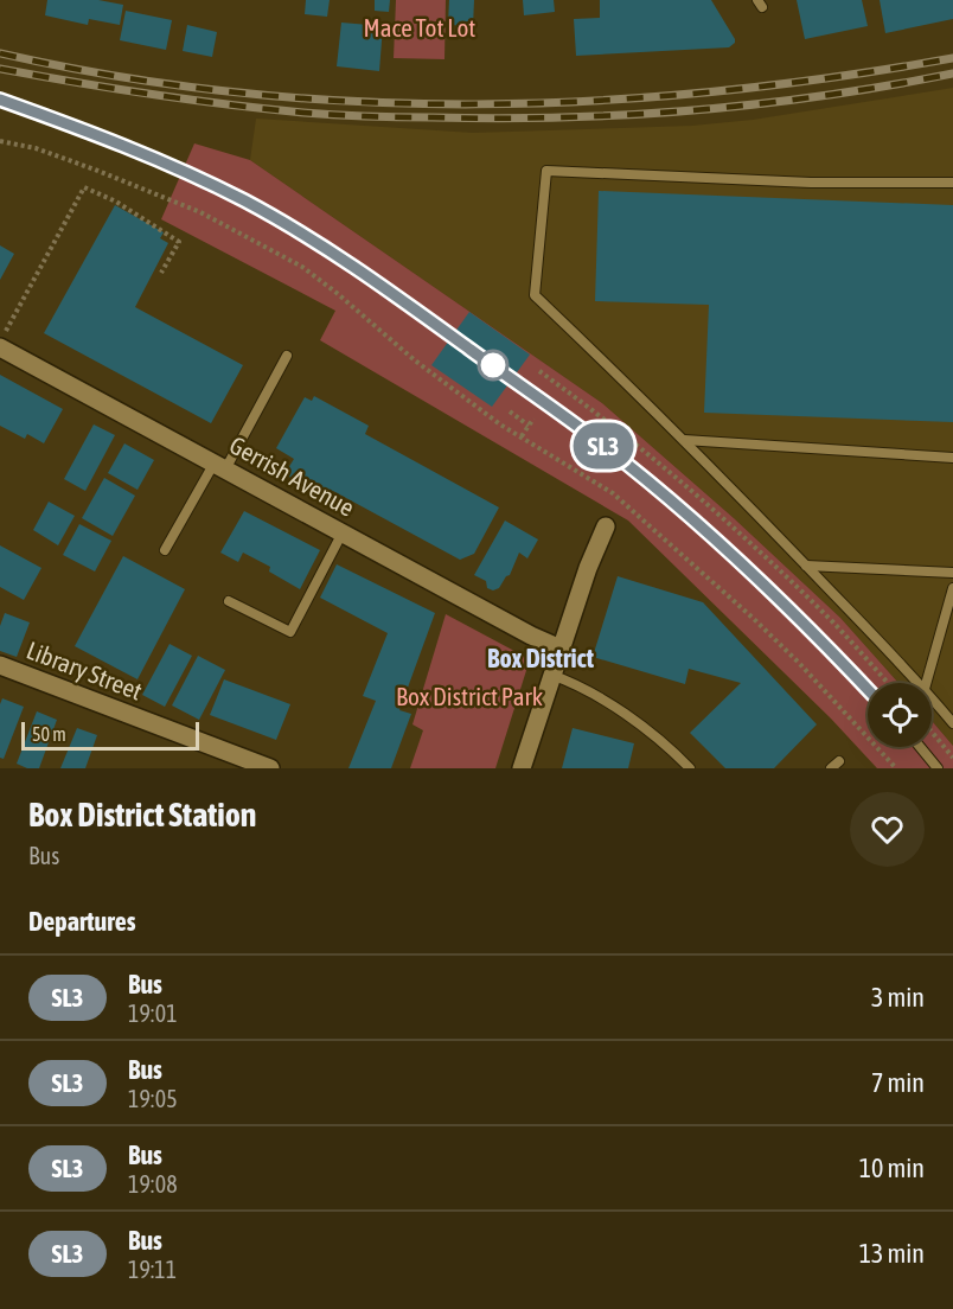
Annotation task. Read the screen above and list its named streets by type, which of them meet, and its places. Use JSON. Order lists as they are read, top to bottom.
{
  "streets": {
    "street": ["Gerrish Avenue", "Library Street"]
  },
  "districts": ["Box District"],
  "parks": ["Mace Tot Lot", "Box District Park"],
  "lines": ["bus line SL3"],
  "scale_bar": "50 m",
  "page": {
    "on_map": "SL3",
    "scale": "50 m",
    "heading": [
      ["Box District Station", "Bus"],
      "Departures"
    ],
    "list": [
      {
        "mark": "SL3",
        "name": "Bus",
        "note": "19:01",
        "value": "3 min"
      },
      {
        "mark": "SL3",
        "name": "Bus",
        "note": "19:05",
        "value": "7 min"
      },
      {
        "mark": "SL3",
        "name": "Bus",
        "note": "19:08",
        "value": "10 min"
      },
      {
        "mark": "SL3",
        "name": "Bus",
        "note": "19:11",
        "value": "13 min"
      }
    ]
  }
}
